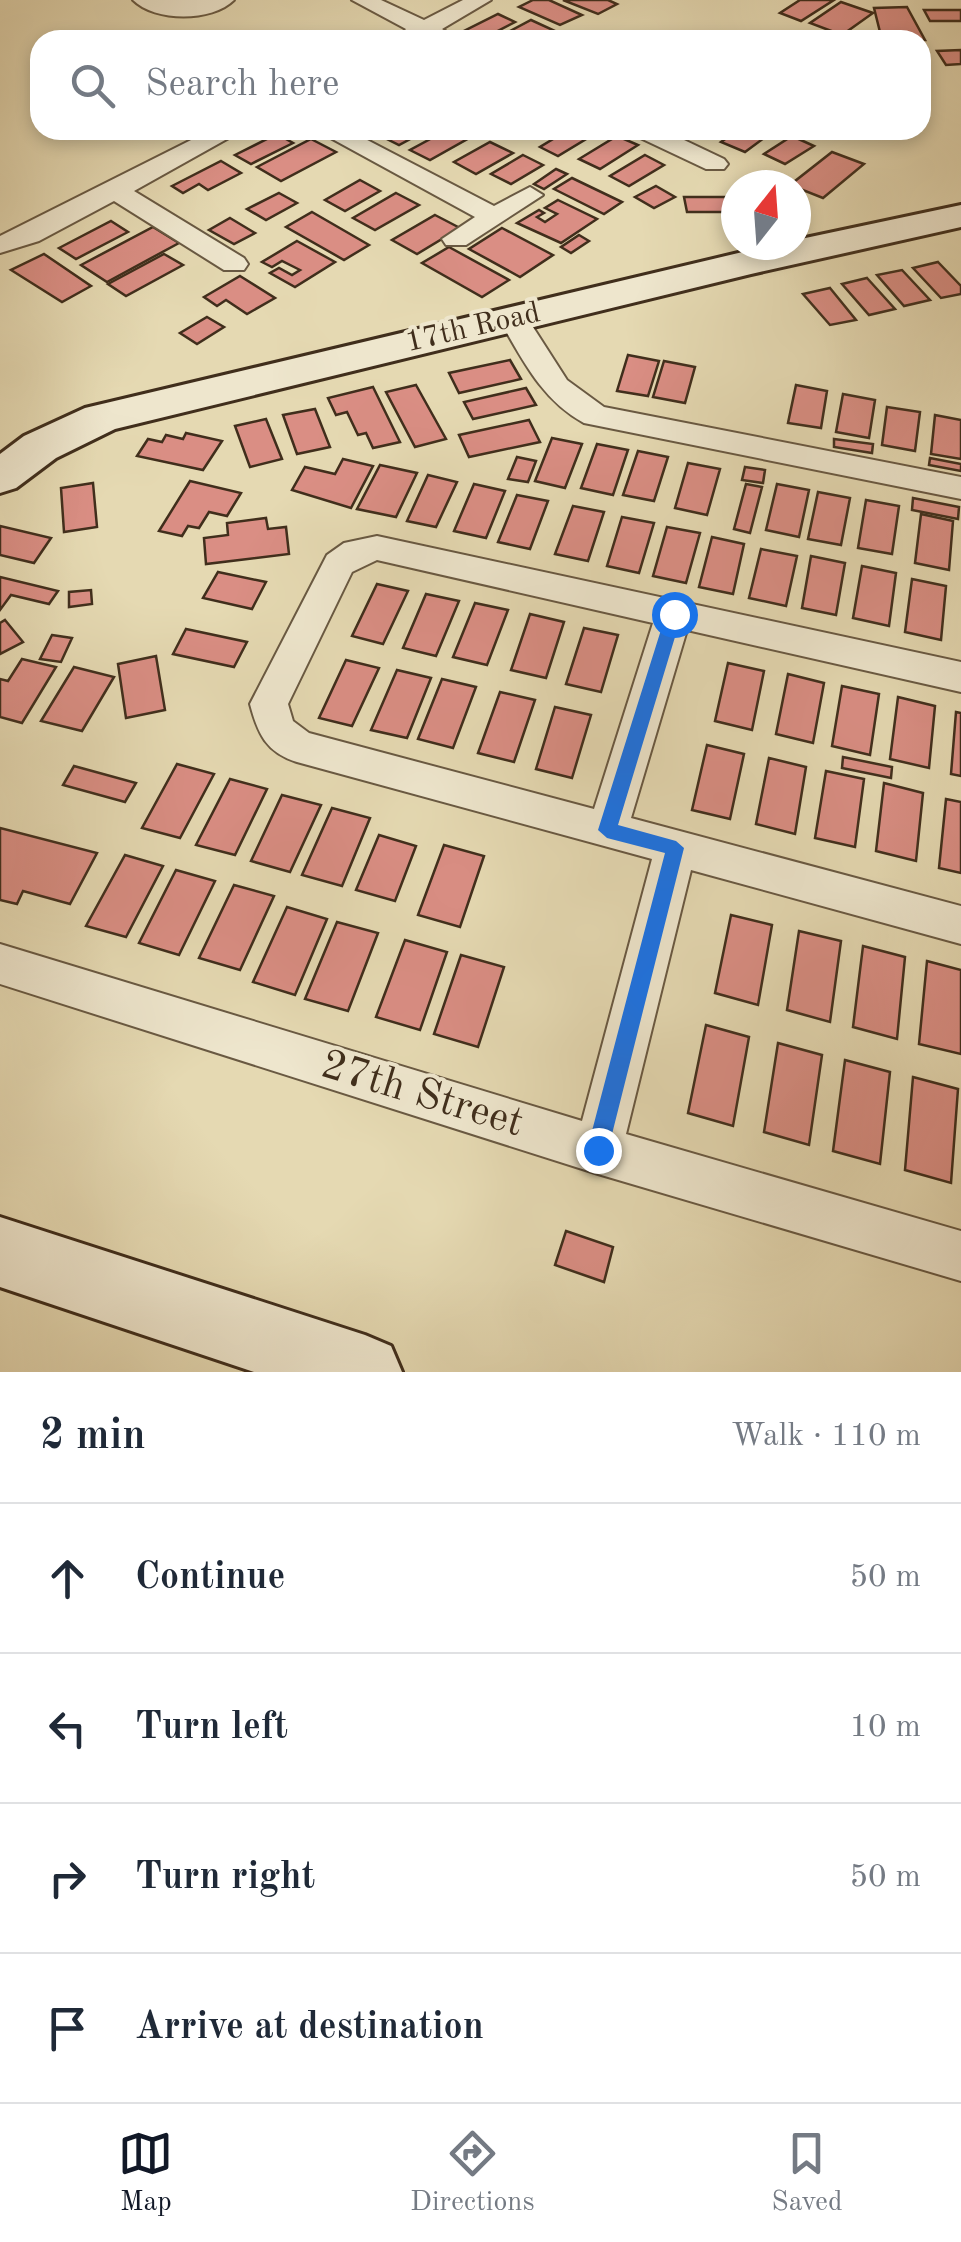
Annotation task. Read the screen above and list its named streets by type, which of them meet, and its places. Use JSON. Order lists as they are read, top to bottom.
{
  "streets": {
    "street": ["17th Road", "27th Street"]
  },
  "north": "top",
  "page": {
    "search": "Search here",
    "heading": ["2 min", "Walk · 110 m"],
    "list": [
      ["Continue", "50 m"],
      ["Turn left", "10 m"],
      ["Turn right", "50 m"],
      "Arrive at destination"
    ],
    "nav": ["Map", "Directions", "Saved"]
  }
}
